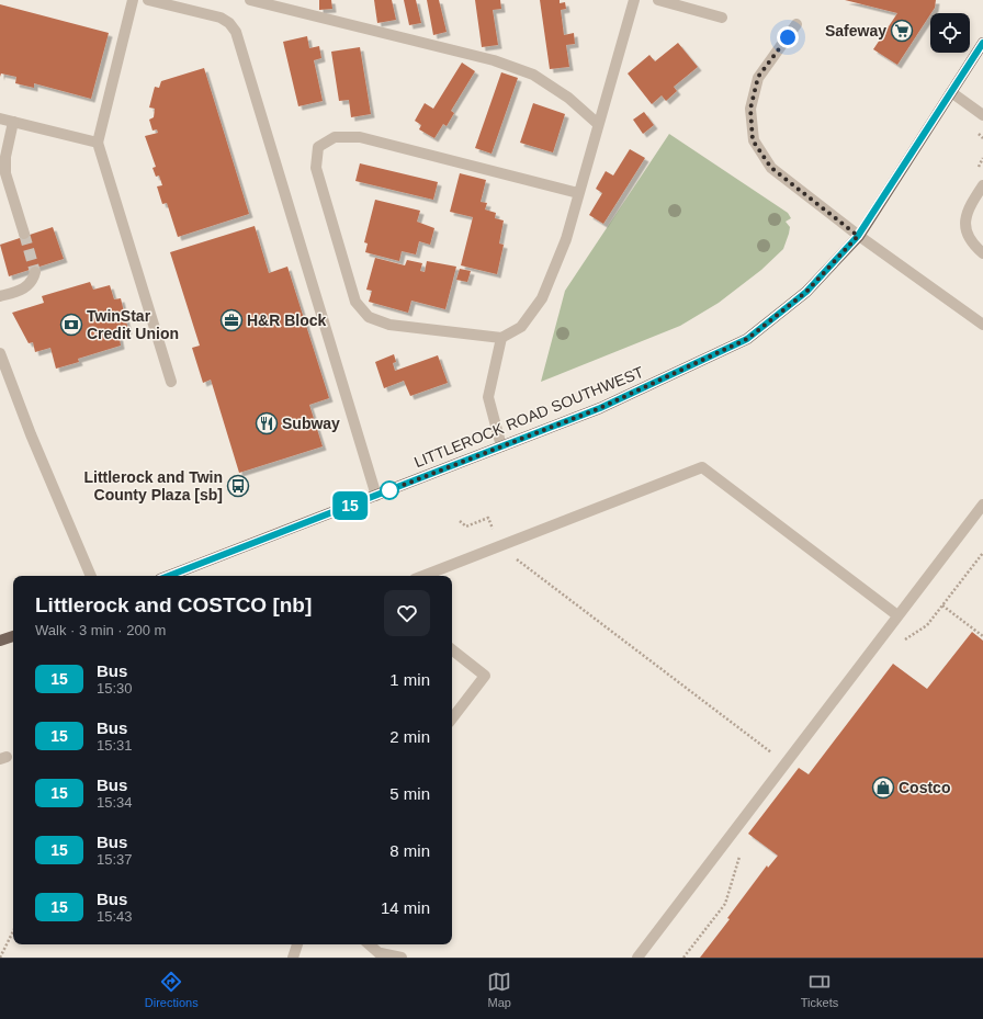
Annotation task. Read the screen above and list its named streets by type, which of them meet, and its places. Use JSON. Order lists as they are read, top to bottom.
{
  "streets": {
    "main road": ["LITTLEROCK ROAD SOUTHWEST"]
  },
  "places": {
    "supermarket": ["Safeway"],
    "office": ["H&R Block"],
    "bank": ["TwinStar Credit Union"],
    "restaurant": ["Subway"],
    "bus stop": ["Littlerock and Twin County Plaza [sb]"],
    "shop": ["Costco"]
  },
  "lines": ["bus line 15"],
  "page": {
    "on_map": "15",
    "heading": ["Littlerock and COSTCO [nb]", "Walk · 3 min · 200 m"],
    "list": [
      {
        "mark": "15",
        "name": "Bus",
        "note": "15:30",
        "value": "1 min"
      },
      {
        "mark": "15",
        "name": "Bus",
        "note": "15:31",
        "value": "2 min"
      },
      {
        "mark": "15",
        "name": "Bus",
        "note": "15:34",
        "value": "5 min"
      },
      {
        "mark": "15",
        "name": "Bus",
        "note": "15:37",
        "value": "8 min"
      },
      {
        "mark": "15",
        "name": "Bus",
        "note": "15:43",
        "value": "14 min"
      }
    ],
    "tabs": ["Directions", "Map", "Tickets"]
  }
}
